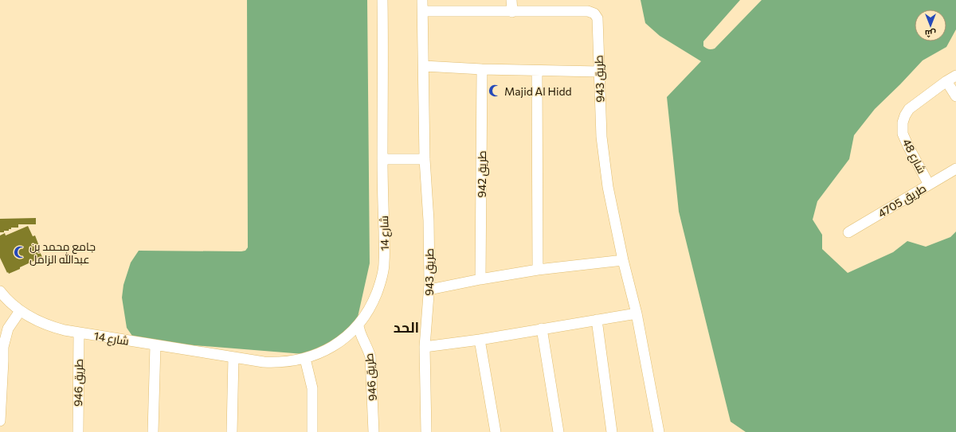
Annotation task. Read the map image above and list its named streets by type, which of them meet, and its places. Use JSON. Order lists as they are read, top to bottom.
{
  "streets": {
    "street": [
      "طريق 943",
      "شارع 48",
      "طريق 942",
      "طريق 4705",
      "شارع 14",
      "طريق 946"
    ]
  },
  "crossings": [
    ["شارع 48", "طريق 4705"],
    ["شارع 14", "طريق 946"]
  ],
  "districts": ["الحد"],
  "places": {
    "mosque": ["Majid Al Hidd", "جامع محمد بن عبدالله الزامل"]
  },
  "north": "bottom"
}
